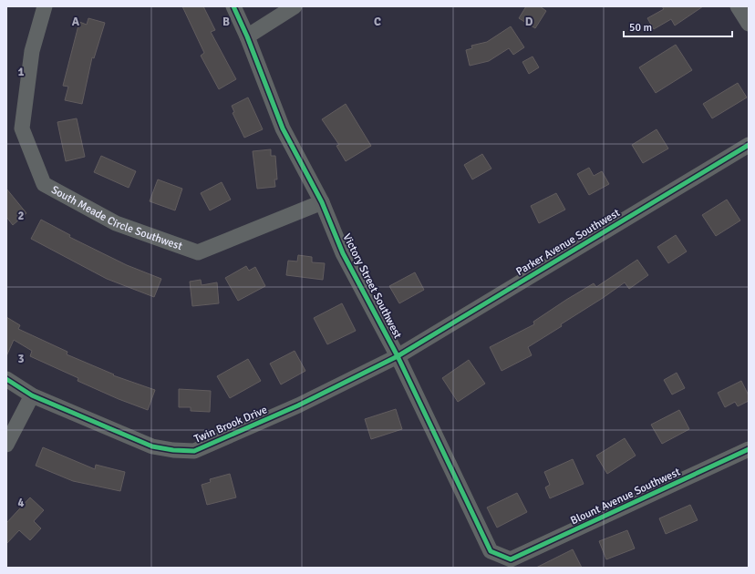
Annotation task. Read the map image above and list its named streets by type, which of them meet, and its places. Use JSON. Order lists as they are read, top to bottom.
{
  "streets": {
    "street": [
      "South Meade Circle Southwest",
      "Parker Avenue Southwest",
      "Victory Street Southwest",
      "Twin Brook Drive",
      "Blount Avenue Southwest"
    ]
  },
  "crossings": [
    ["South Meade Circle Southwest", "Victory Street Southwest"],
    ["Parker Avenue Southwest", "Victory Street Southwest"],
    ["Parker Avenue Southwest", "Twin Brook Drive"],
    ["Victory Street Southwest", "Twin Brook Drive"],
    ["Victory Street Southwest", "Blount Avenue Southwest"]
  ],
  "scale_bar": "50 m",
  "grid": {
    "columns": [
      "A",
      "B",
      "C",
      "D"
    ],
    "rows": [
      "1",
      "2",
      "3",
      "4"
    ]
  }
}
